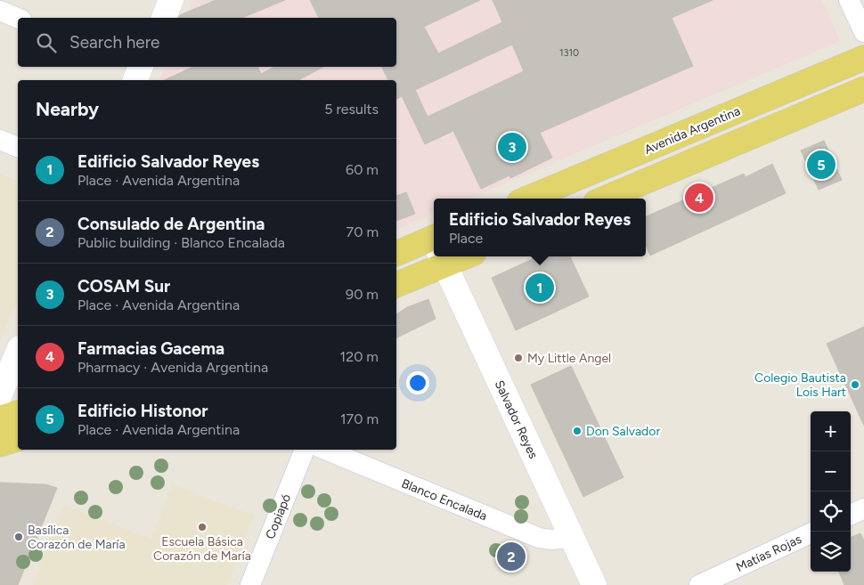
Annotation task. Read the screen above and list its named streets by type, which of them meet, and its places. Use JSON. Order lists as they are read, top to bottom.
{
  "streets": {
    "main road": ["Avenida Argentina"],
    "street": [
      "Salvador Reyes",
      "Blanco Encalada",
      "Copiapó",
      "Matías Rojas"
    ]
  },
  "crossings": [
    ["Salvador Reyes", "Blanco Encalada"]
  ],
  "places": [
    "My Little Angel",
    "Colegio Bautista Lois Hart",
    "Don Salvador",
    "Escuela Básica Corazón de María",
    "Basílica Corazón de María"
  ],
  "house_numbers": ["1310"],
  "page": {
    "search": "Search here",
    "heading": ["Nearby", "5 results"],
    "pins": [
      "3",
      "5",
      "4",
      "1",
      "2"
    ],
    "list": [
      {
        "mark": "1",
        "name": "Edificio Salvador Reyes",
        "note": "Place · Avenida Argentina",
        "value": "60 m"
      },
      {
        "mark": "2",
        "name": "Consulado de Argentina",
        "note": "Public building · Blanco Encalada",
        "value": "70 m"
      },
      {
        "mark": "3",
        "name": "COSAM Sur",
        "note": "Place · Avenida Argentina",
        "value": "90 m"
      },
      {
        "mark": "4",
        "name": "Farmacias Gacema",
        "note": "Pharmacy · Avenida Argentina",
        "value": "120 m"
      },
      {
        "mark": "5",
        "name": "Edificio Histonor",
        "note": "Place · Avenida Argentina",
        "value": "170 m"
      }
    ],
    "popup": ["Edificio Salvador Reyes", "Place"],
    "map_buttons": ["+", "−"]
  }
}
